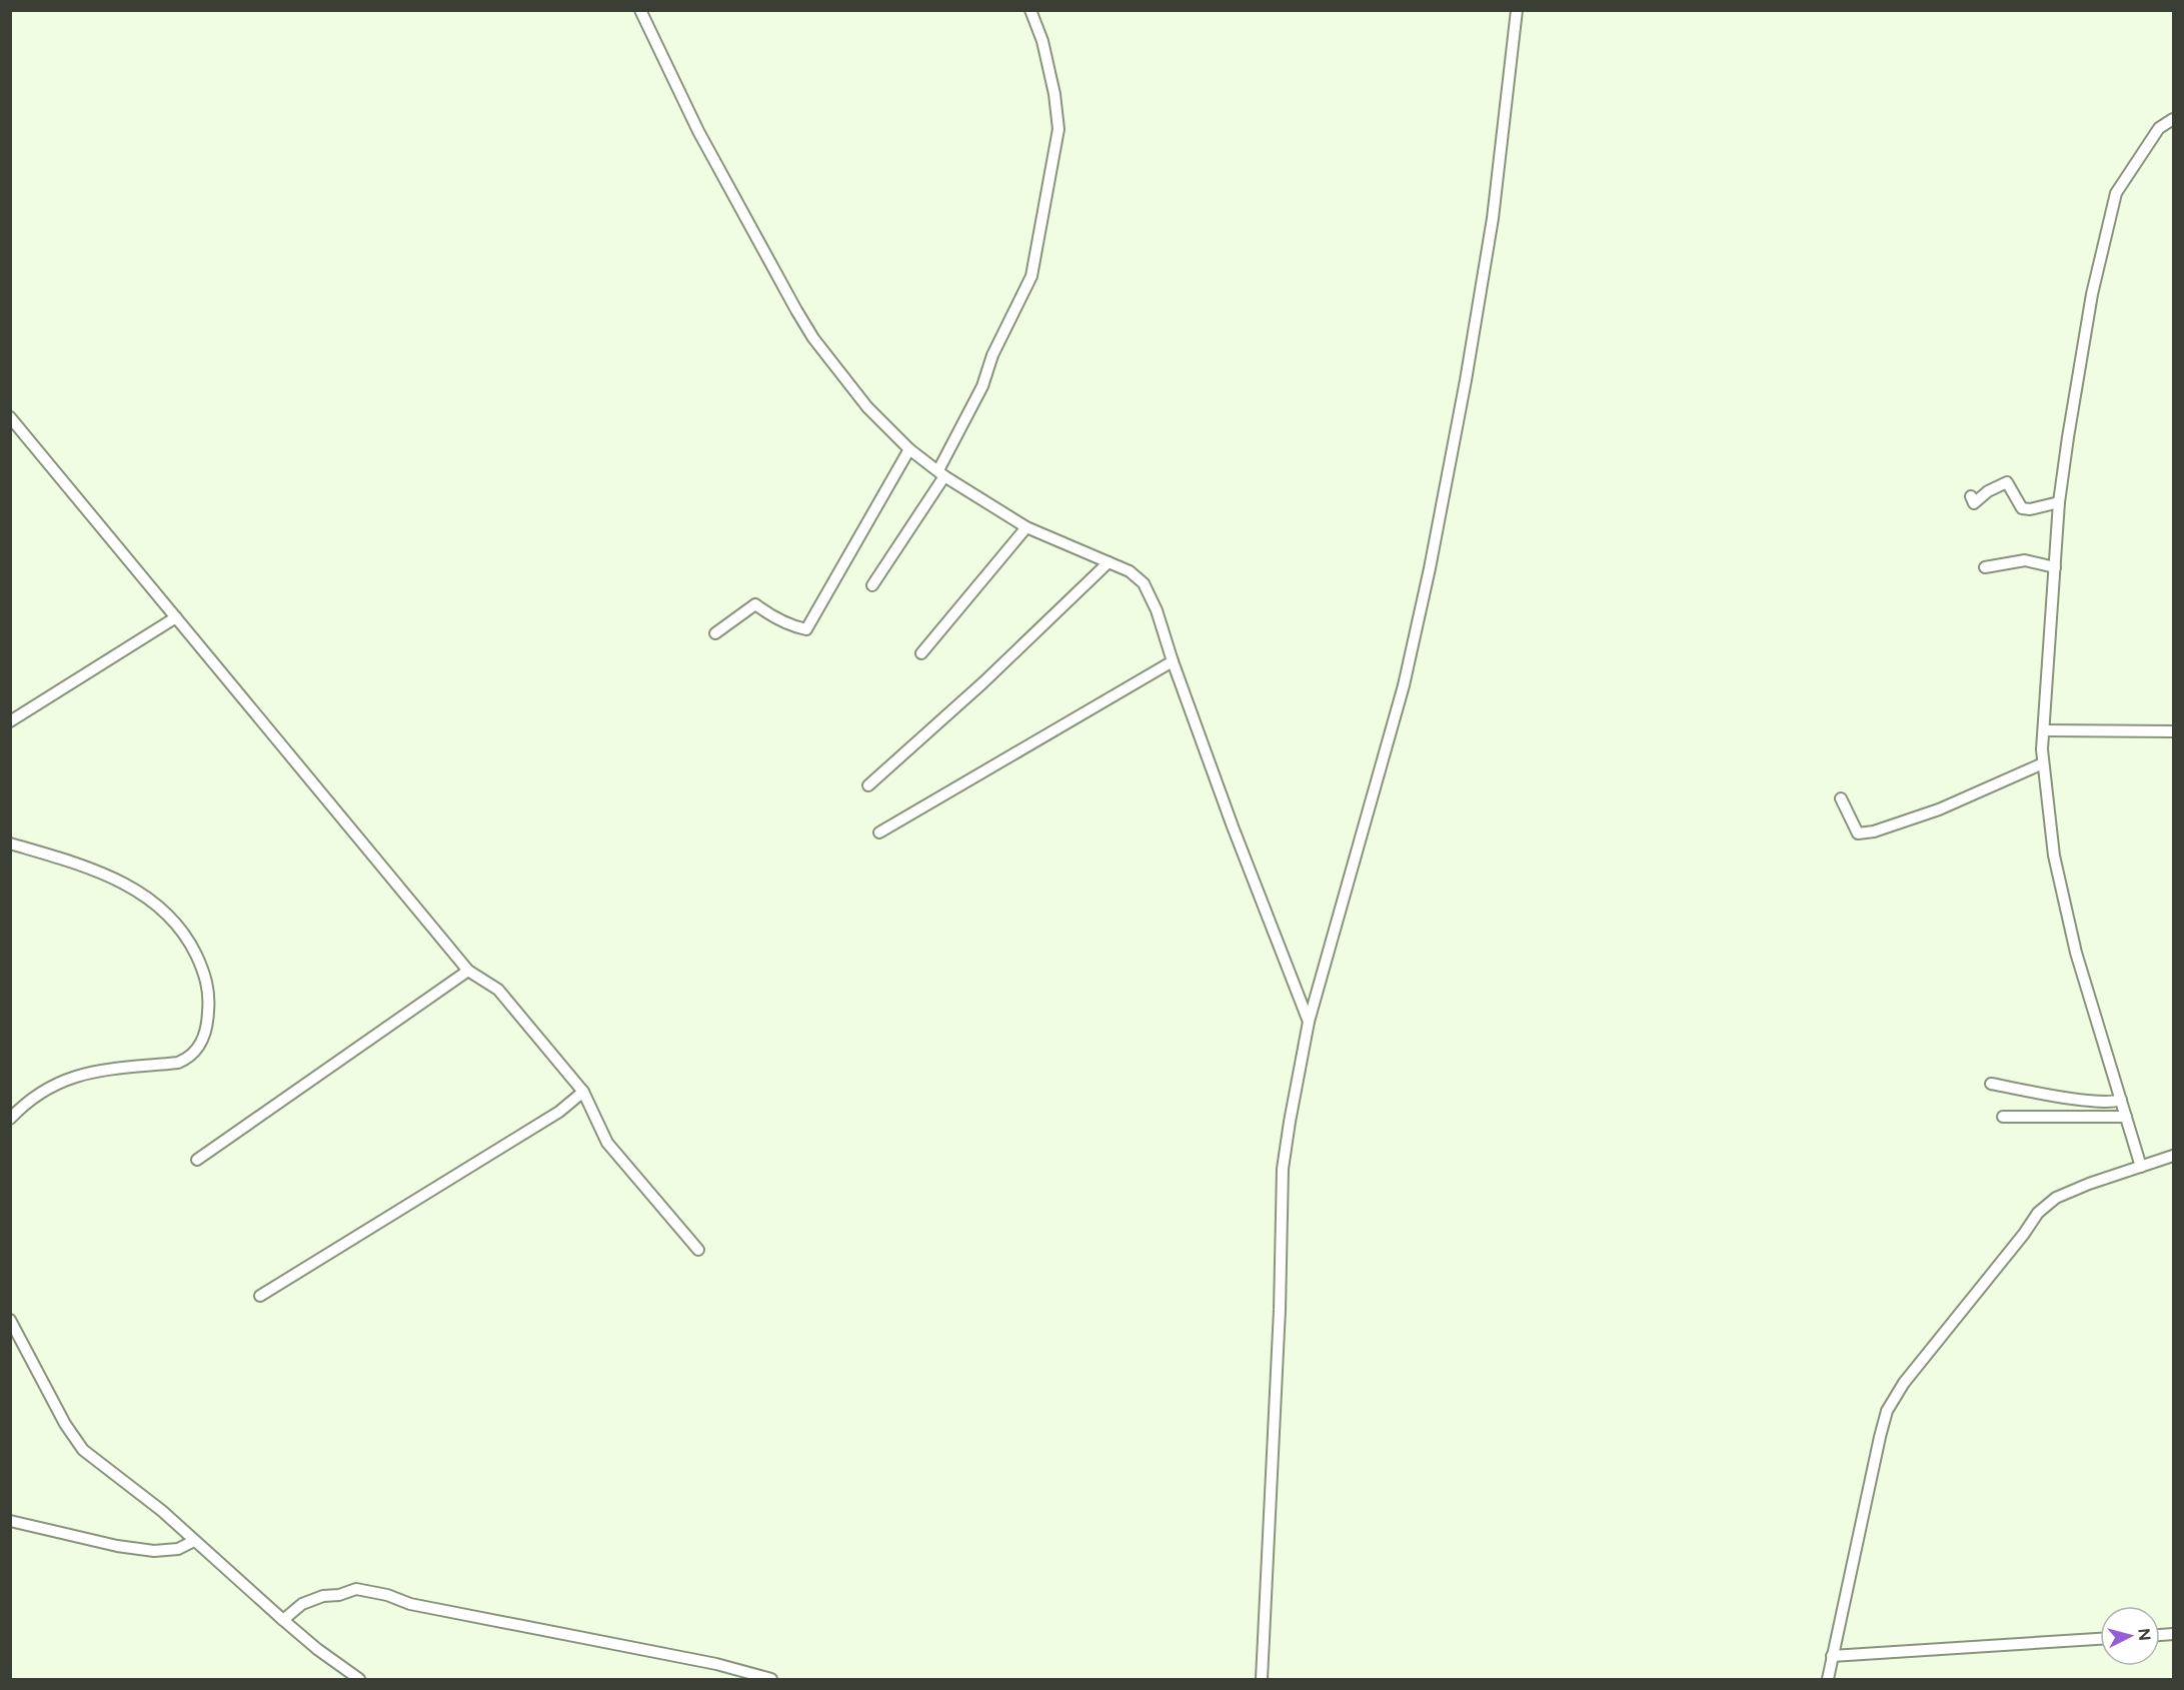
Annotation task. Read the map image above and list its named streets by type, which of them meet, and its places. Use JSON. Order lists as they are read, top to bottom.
{
  "north": "right"
}
